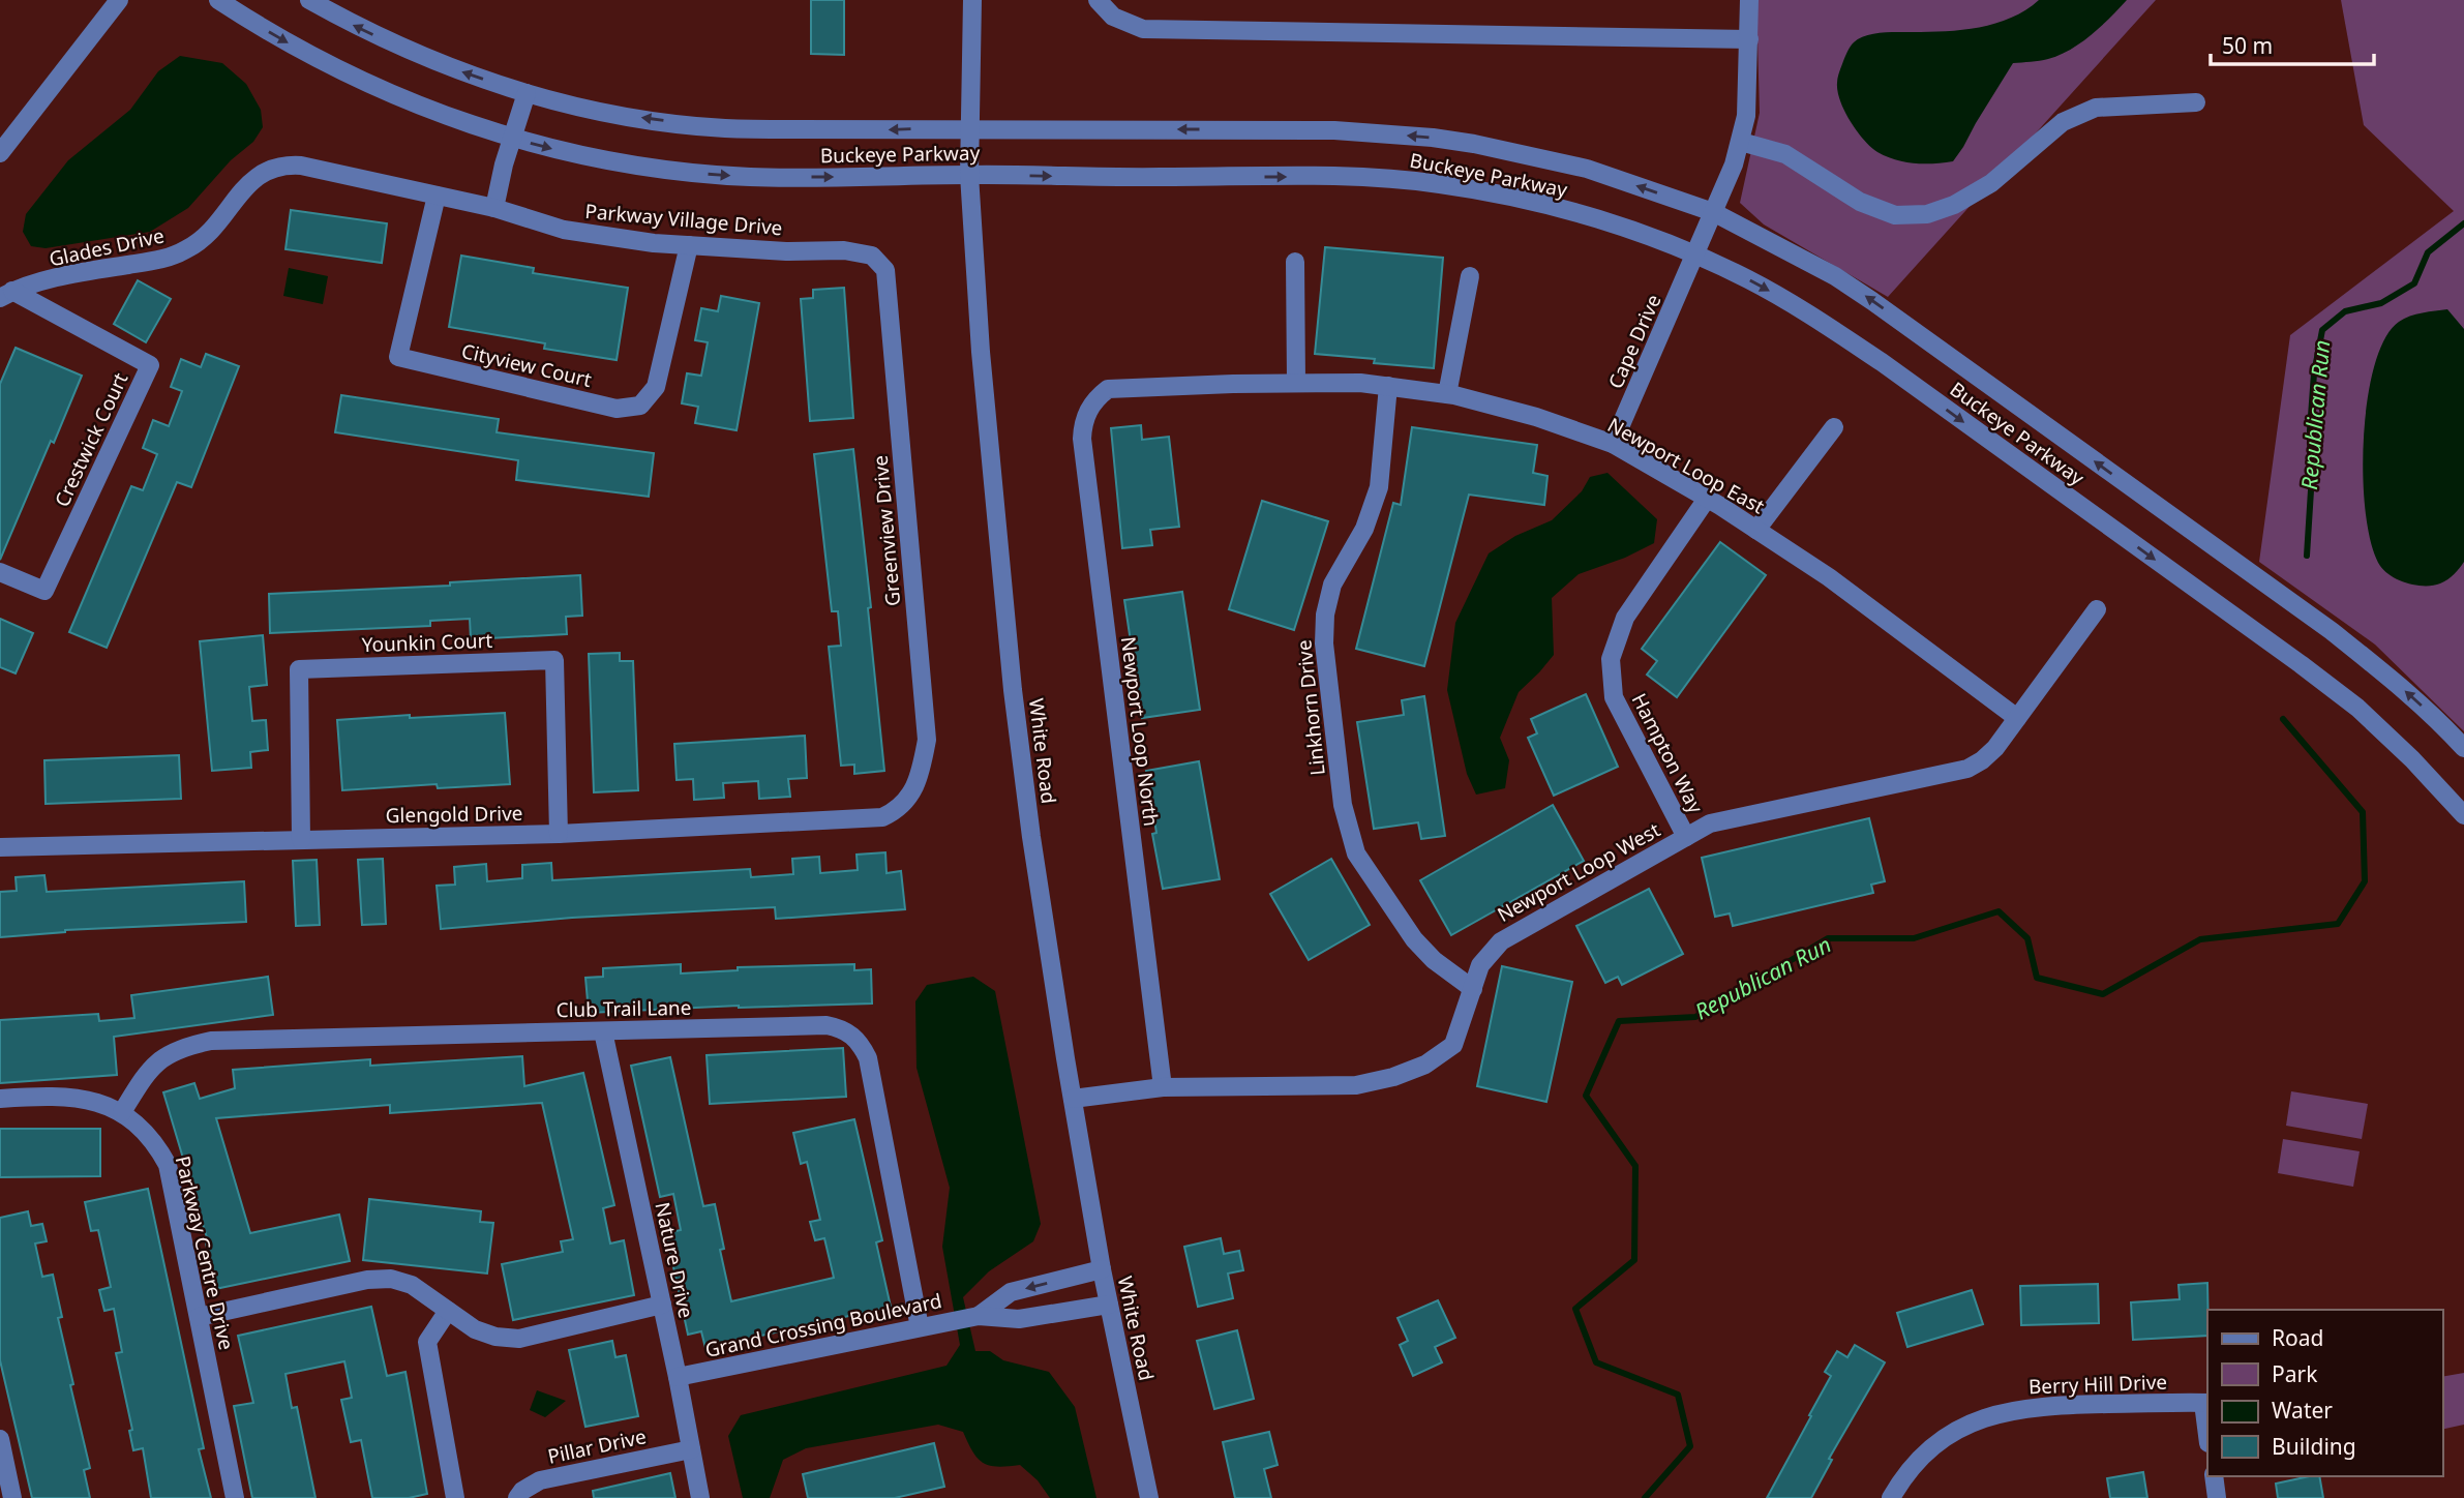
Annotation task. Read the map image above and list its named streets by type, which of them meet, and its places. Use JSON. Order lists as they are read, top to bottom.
{
  "streets": {
    "street": [
      "Buckeye Parkway",
      "Parkway Village Drive",
      "Glades Drive",
      "Cape Drive",
      "Cityview Court",
      "Crestwick Court",
      "Newport Loop East",
      "Greenview Drive",
      "Younkin Court",
      "Linkhorn Drive",
      "Newport Loop North",
      "White Road",
      "Hampton Way",
      "Glengold Drive",
      "Newport Loop West",
      "Club Trail Lane",
      "Parkway Centre Drive",
      "Nature Drive",
      "Grand Crossing Boulevard",
      "Berry Hill Drive",
      "Pillar Drive"
    ]
  },
  "crossings": [
    ["Buckeye Parkway", "Cape Drive"],
    ["Buckeye Parkway", "White Road"],
    ["Parkway Village Drive", "Glades Drive"],
    ["Parkway Village Drive", "Cityview Court"],
    ["Parkway Village Drive", "Greenview Drive"],
    ["Glades Drive", "Crestwick Court"],
    ["Cape Drive", "Newport Loop East"],
    ["Newport Loop East", "Linkhorn Drive"],
    ["Newport Loop East", "Newport Loop North"],
    ["Newport Loop East", "Hampton Way"],
    ["Newport Loop East", "Newport Loop West"],
    ["Greenview Drive", "Glengold Drive"],
    ["Younkin Court", "Glengold Drive"],
    ["Linkhorn Drive", "Newport Loop West"],
    ["Newport Loop North", "Newport Loop West"],
    ["White Road", "Newport Loop West"],
    ["White Road", "Grand Crossing Boulevard"],
    ["Hampton Way", "Newport Loop West"],
    ["Club Trail Lane", "Parkway Centre Drive"],
    ["Club Trail Lane", "Nature Drive"],
    ["Club Trail Lane", "Grand Crossing Boulevard"],
    ["Nature Drive", "Grand Crossing Boulevard"],
    ["Nature Drive", "Pillar Drive"]
  ],
  "water": ["Republican Run"],
  "legend": [
    "Road",
    "Park",
    "Water",
    "Building"
  ],
  "scale_bar": "50 m"
}
